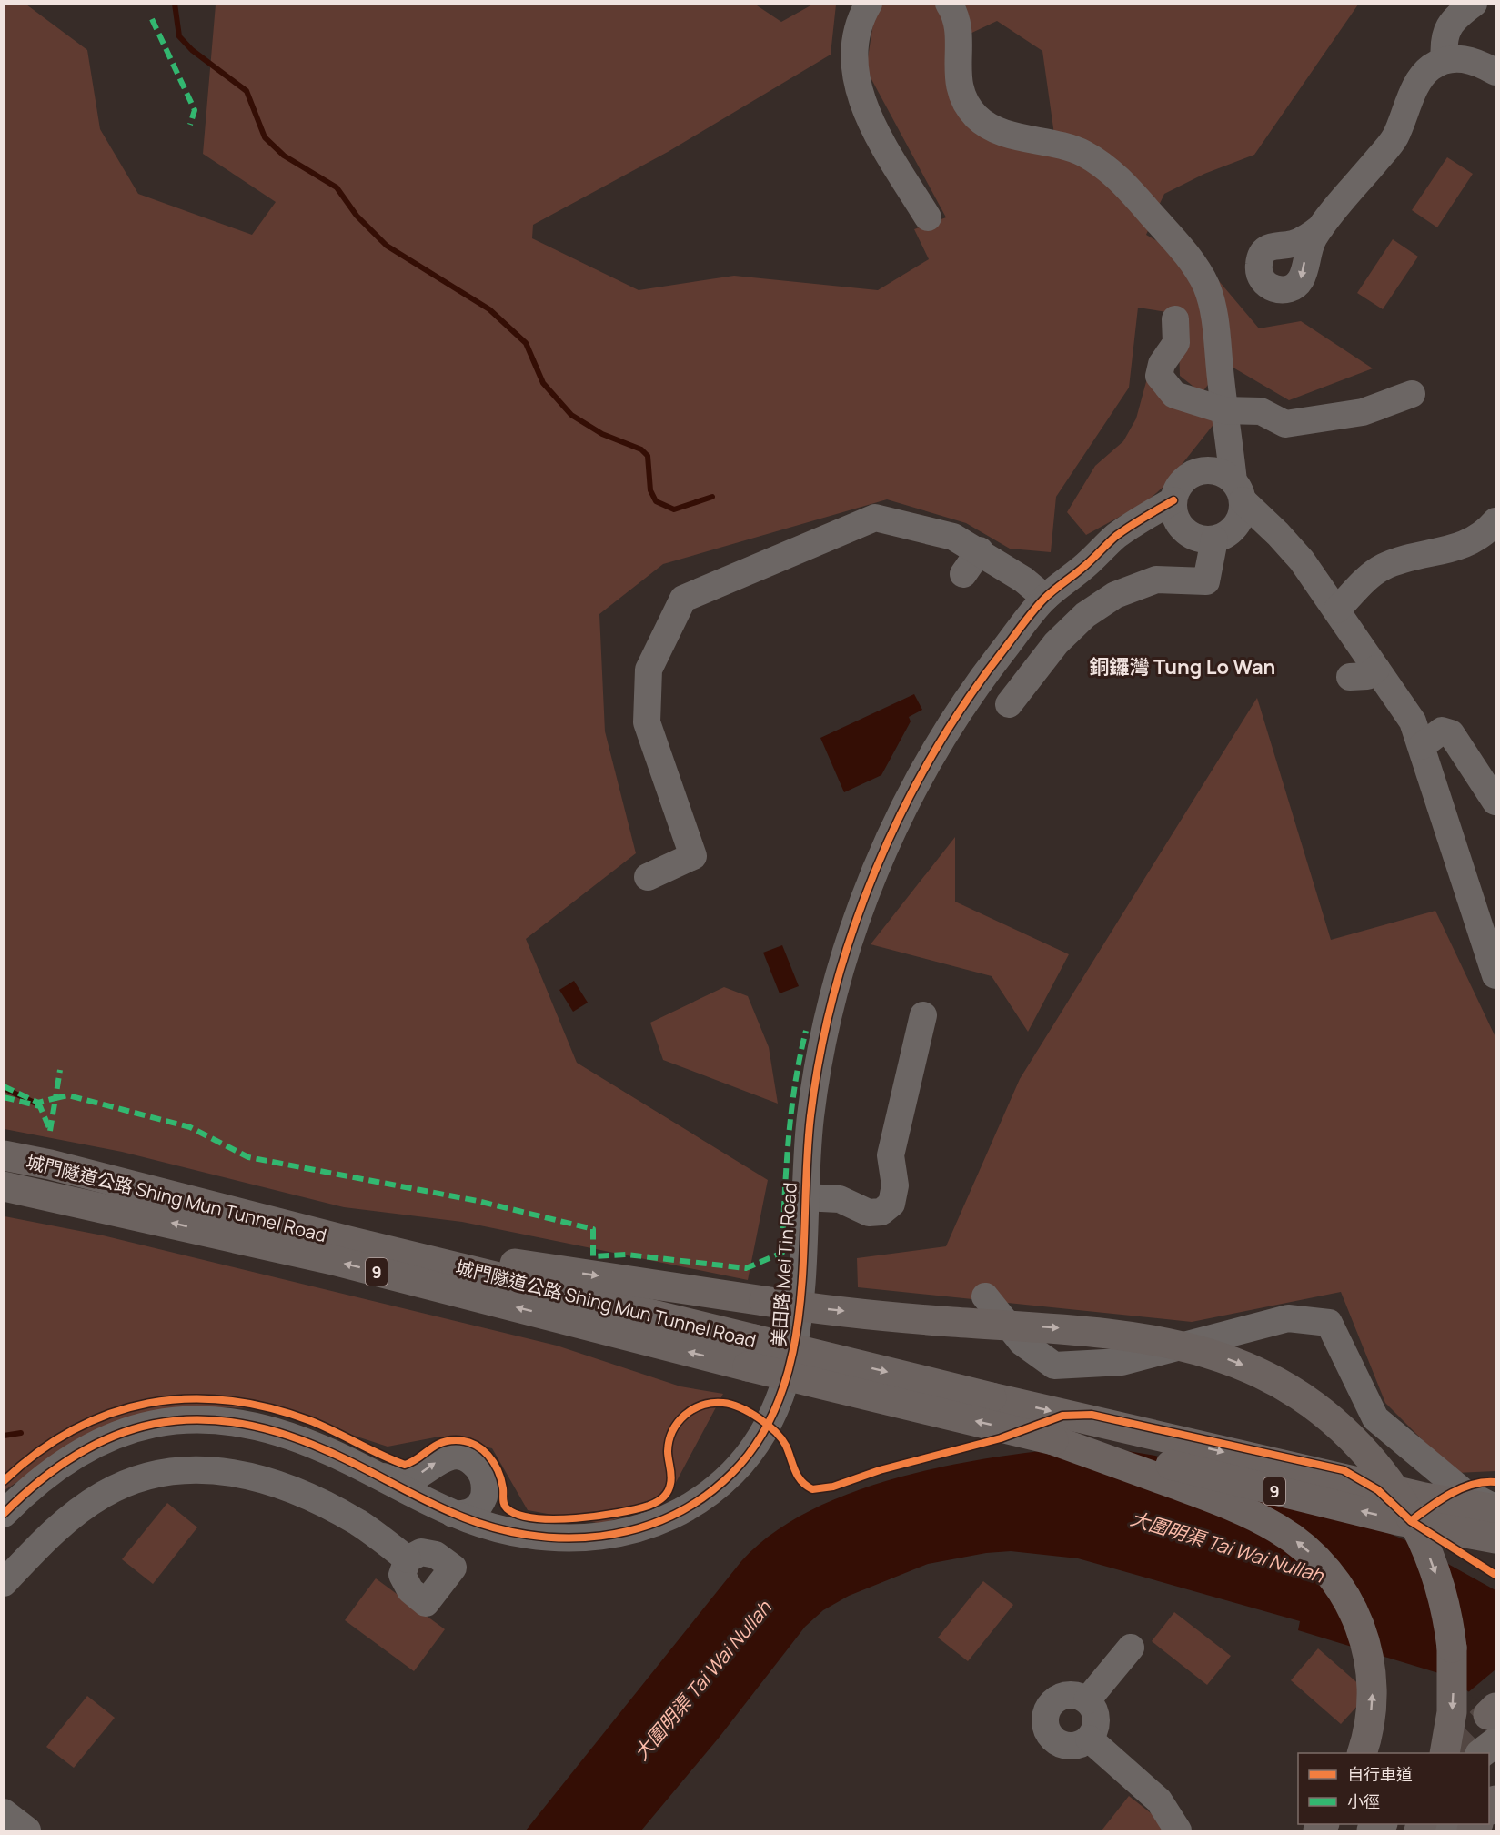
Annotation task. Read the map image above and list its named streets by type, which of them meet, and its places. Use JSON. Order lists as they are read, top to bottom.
{
  "streets": {
    "highway": ["城門隧道公路 Shing Mun Tunnel Road", "9"],
    "street": ["美田路 Mei Tin Road"]
  },
  "districts": ["銅鑼灣 Tung Lo Wan"],
  "water": ["大圍明渠 Tai Wai Nullah"],
  "legend": ["自行車道", "小徑"]
}
